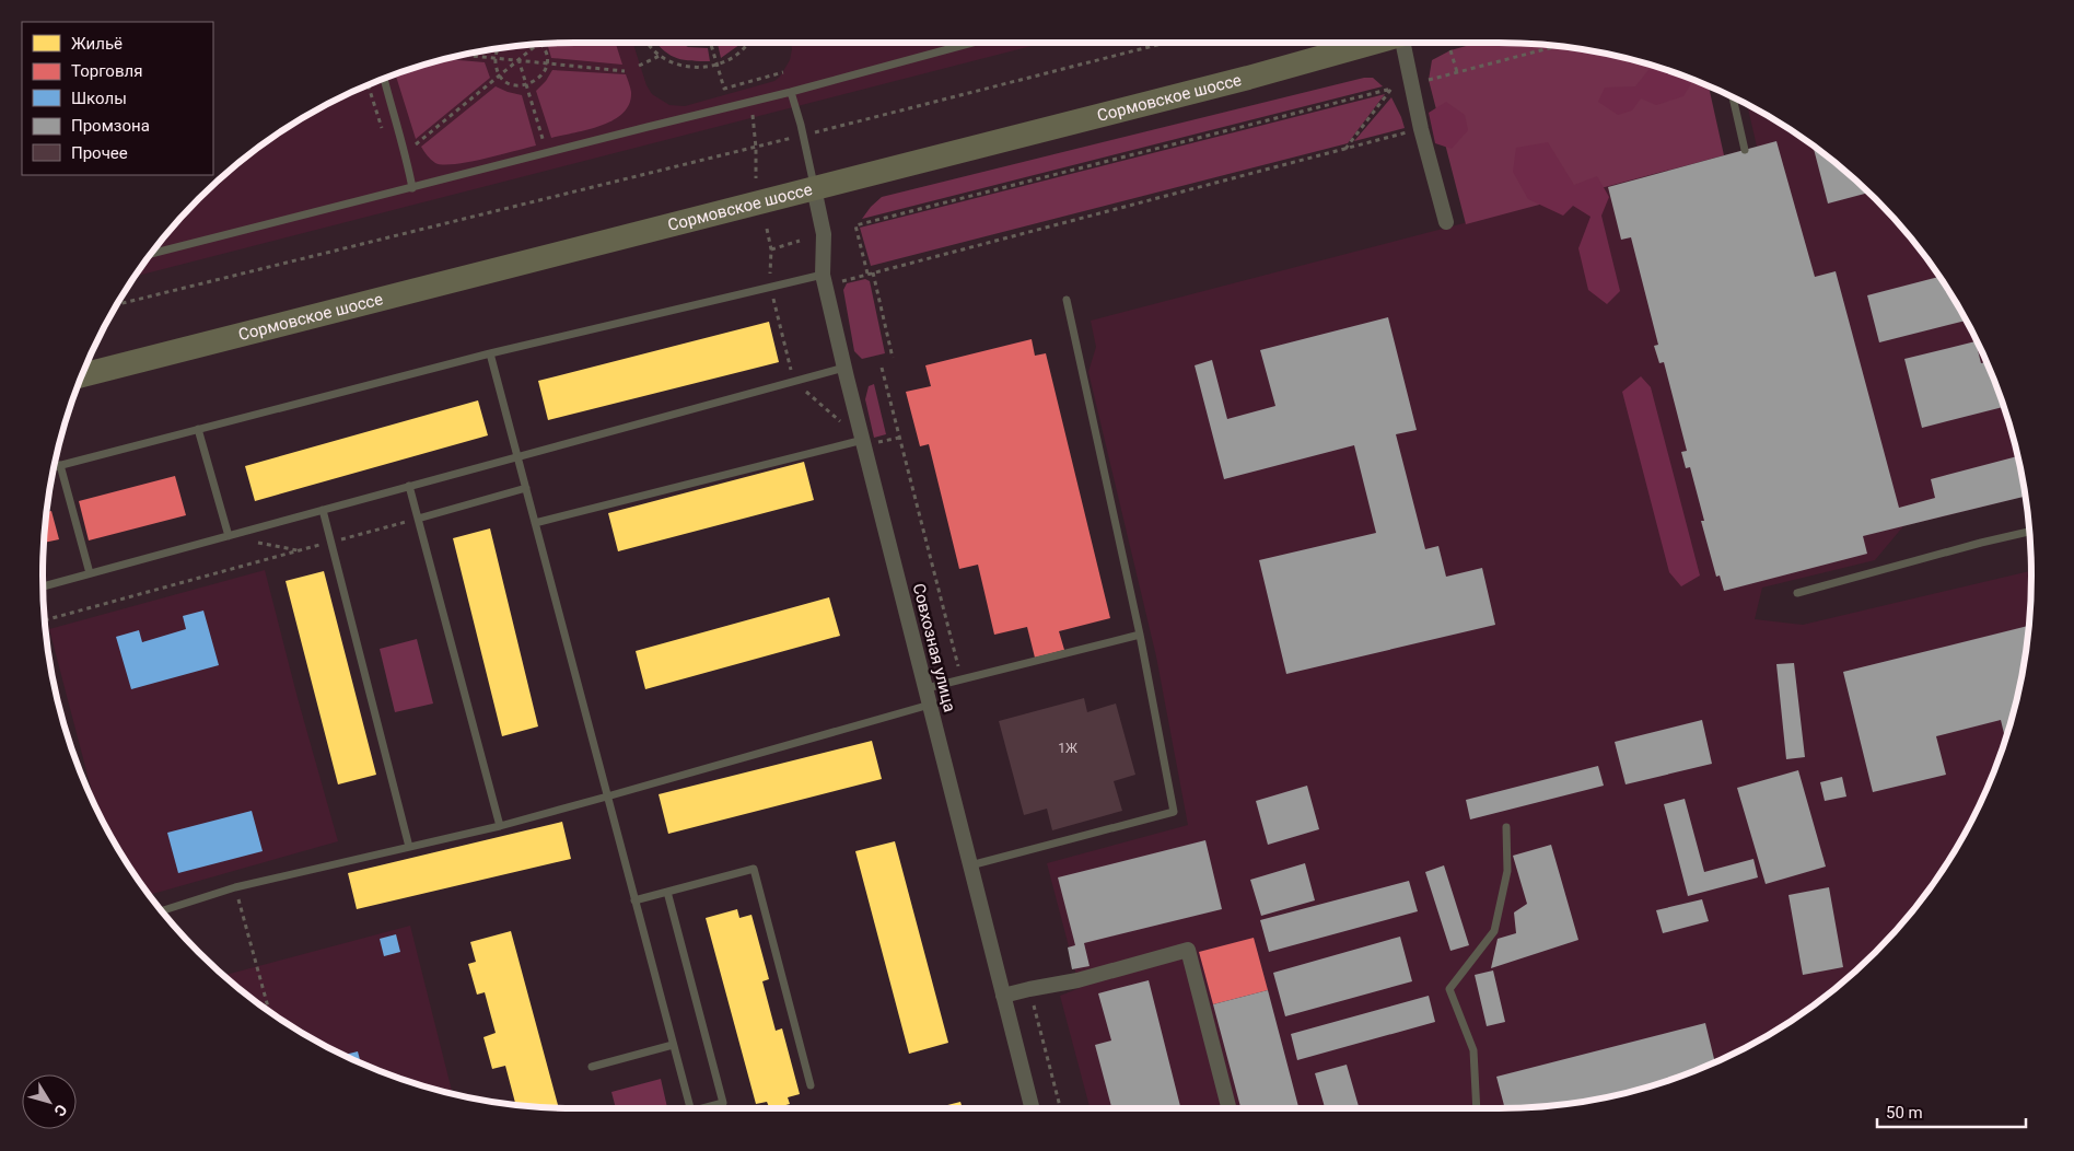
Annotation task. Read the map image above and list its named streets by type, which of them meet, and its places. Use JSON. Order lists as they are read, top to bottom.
{
  "streets": {
    "main road": ["Сормовское шоссе"],
    "street": ["Совхозная улица"]
  },
  "crossings": [
    ["Сормовское шоссе", "Совхозная улица"]
  ],
  "house_numbers": ["1Ж"],
  "legend": [
    "Жильё",
    "Торговля",
    "Школы",
    "Промзона",
    "Прочее"
  ],
  "scale_bar": "50 m",
  "north": "bottom right"
}
